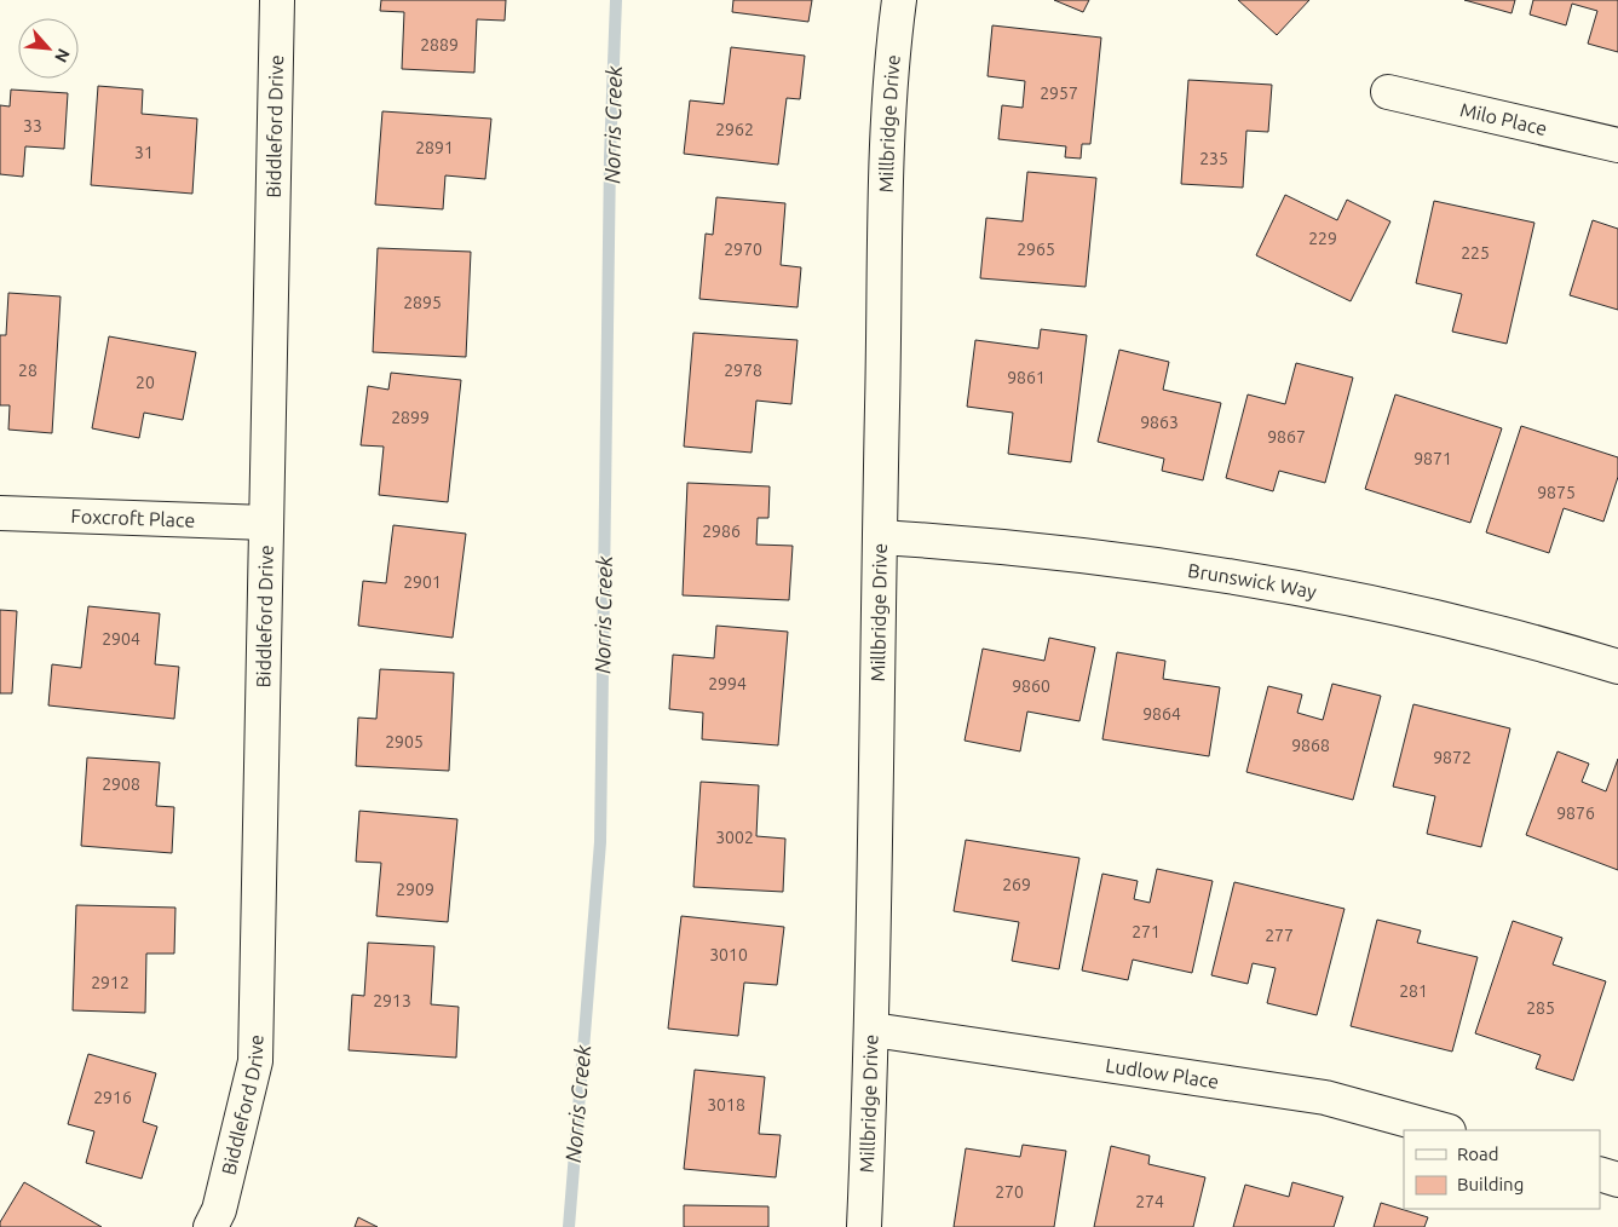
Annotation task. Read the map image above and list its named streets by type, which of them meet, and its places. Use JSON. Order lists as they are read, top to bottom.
{
  "streets": {
    "street": [
      "Milo Place",
      "Millbridge Drive",
      "Biddleford Drive",
      "Foxcroft Place",
      "Brunswick Way",
      "Ludlow Place"
    ]
  },
  "crossings": [
    ["Millbridge Drive", "Brunswick Way"],
    ["Millbridge Drive", "Ludlow Place"],
    ["Biddleford Drive", "Foxcroft Place"]
  ],
  "water": ["Norris Creek"],
  "house_numbers": [
    "2889",
    "2957",
    "33",
    "2962",
    "2891",
    "31",
    "235",
    "229",
    "2970",
    "2965",
    "225",
    "2895",
    "28",
    "2978",
    "9861",
    "20",
    "2899",
    "9863",
    "9867",
    "9871",
    "9875",
    "2986",
    "2901",
    "2904",
    "2994",
    "9860",
    "9864",
    "2905",
    "9868",
    "9872",
    "2908",
    "9876",
    "3002",
    "269",
    "2909",
    "271",
    "277",
    "3010",
    "2912",
    "281",
    "2913",
    "285",
    "2916",
    "3018",
    "270",
    "274"
  ],
  "legend": ["Road", "Building"],
  "north": "bottom right"
}
